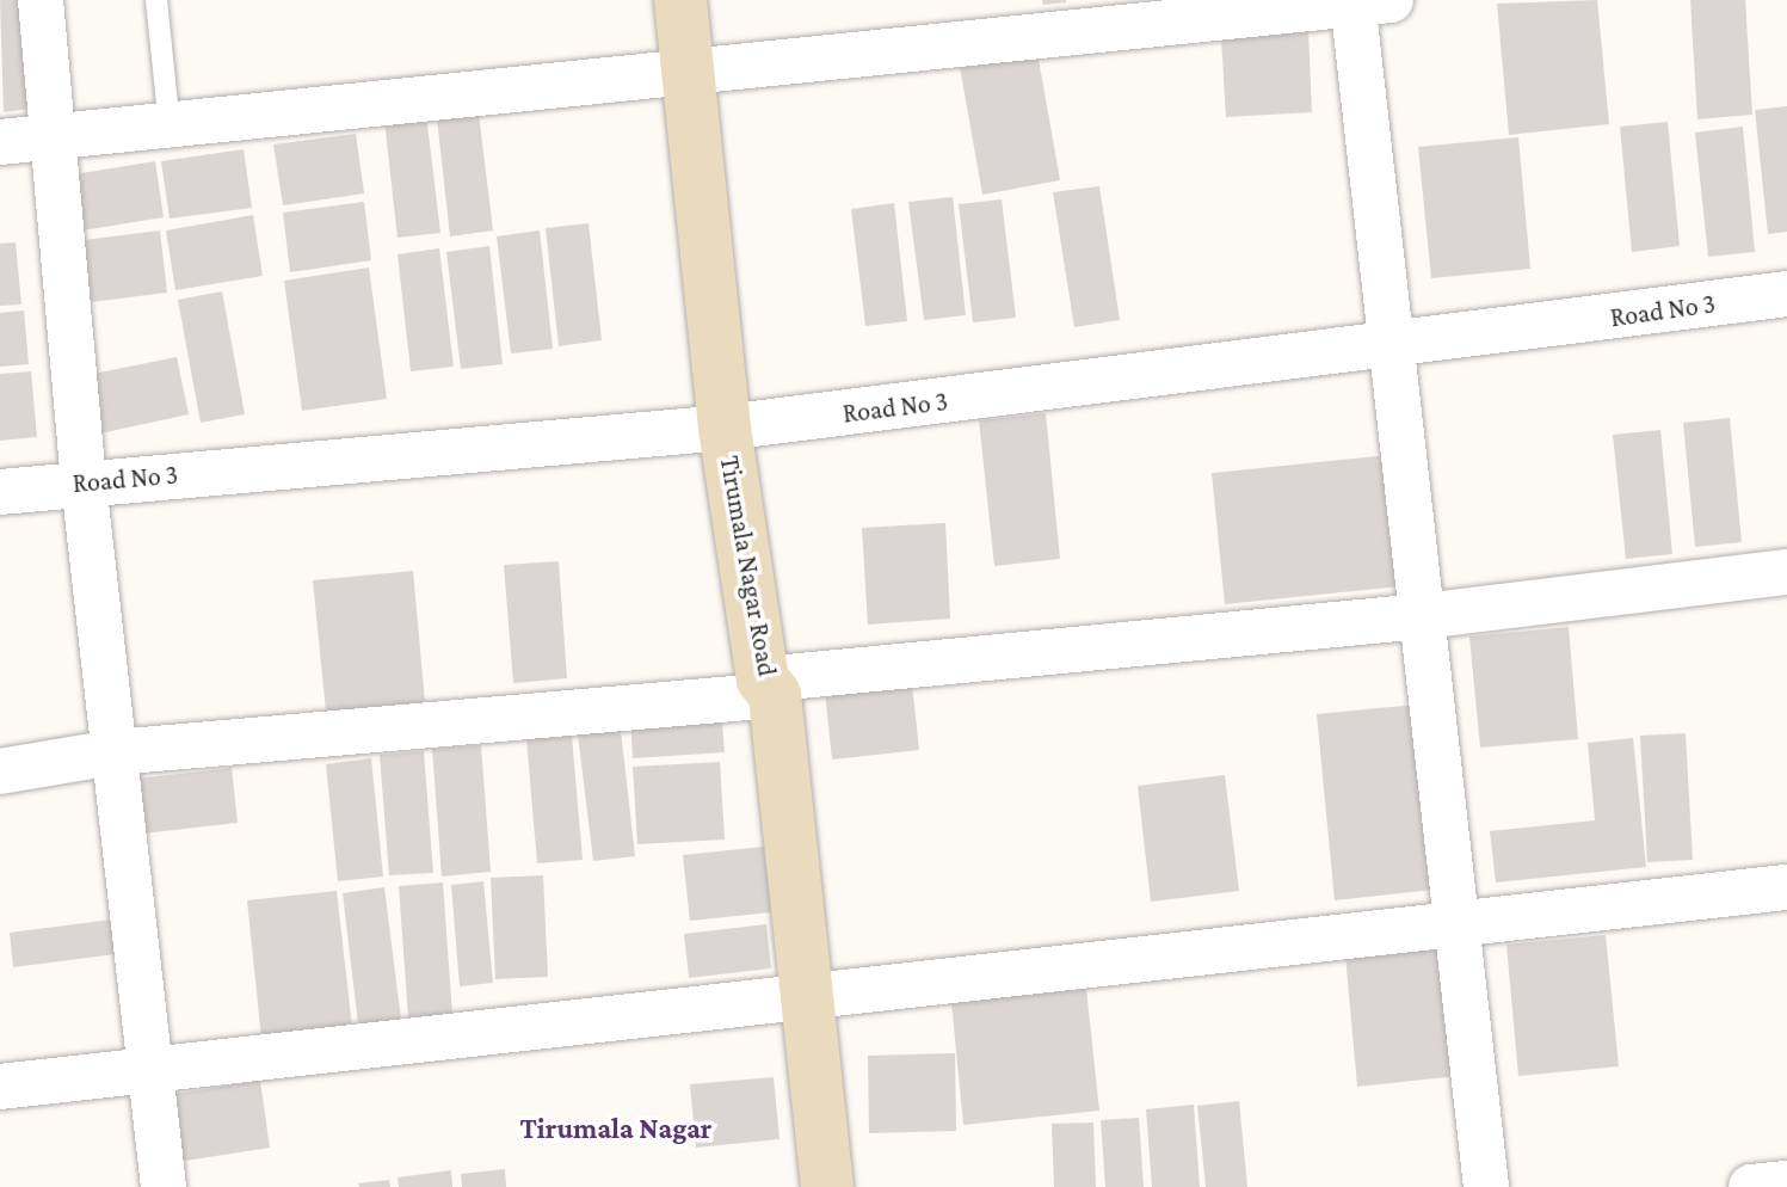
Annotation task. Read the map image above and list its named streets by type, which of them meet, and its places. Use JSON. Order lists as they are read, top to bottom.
{
  "streets": {
    "street": ["Road No 3", "Tirumala Nagar Road"]
  },
  "crossings": [
    ["Road No 3", "Tirumala Nagar Road"]
  ],
  "districts": ["Tirumala Nagar"]
}
